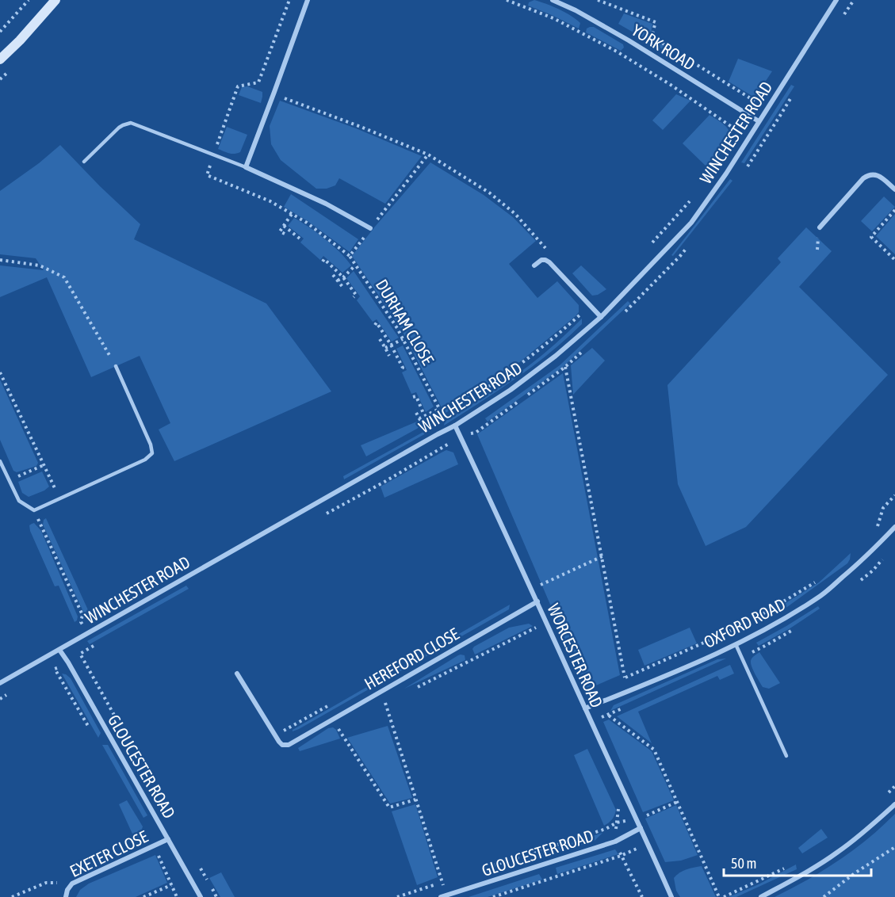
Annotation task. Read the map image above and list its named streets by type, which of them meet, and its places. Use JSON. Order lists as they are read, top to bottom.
{
  "streets": {
    "street": [
      "YORK ROAD",
      "WINCHESTER ROAD",
      "OXFORD ROAD",
      "WORCESTER ROAD",
      "HEREFORD CLOSE",
      "GLOUCESTER ROAD",
      "EXETER CLOSE"
    ],
    "path": ["DURHAM CLOSE"]
  },
  "crossings": [
    ["YORK ROAD", "WINCHESTER ROAD"],
    ["WINCHESTER ROAD", "WORCESTER ROAD"],
    ["WINCHESTER ROAD", "GLOUCESTER ROAD"],
    ["OXFORD ROAD", "WORCESTER ROAD"],
    ["WORCESTER ROAD", "HEREFORD CLOSE"],
    ["WORCESTER ROAD", "GLOUCESTER ROAD"],
    ["GLOUCESTER ROAD", "EXETER CLOSE"]
  ],
  "scale_bar": "50 m"
}
